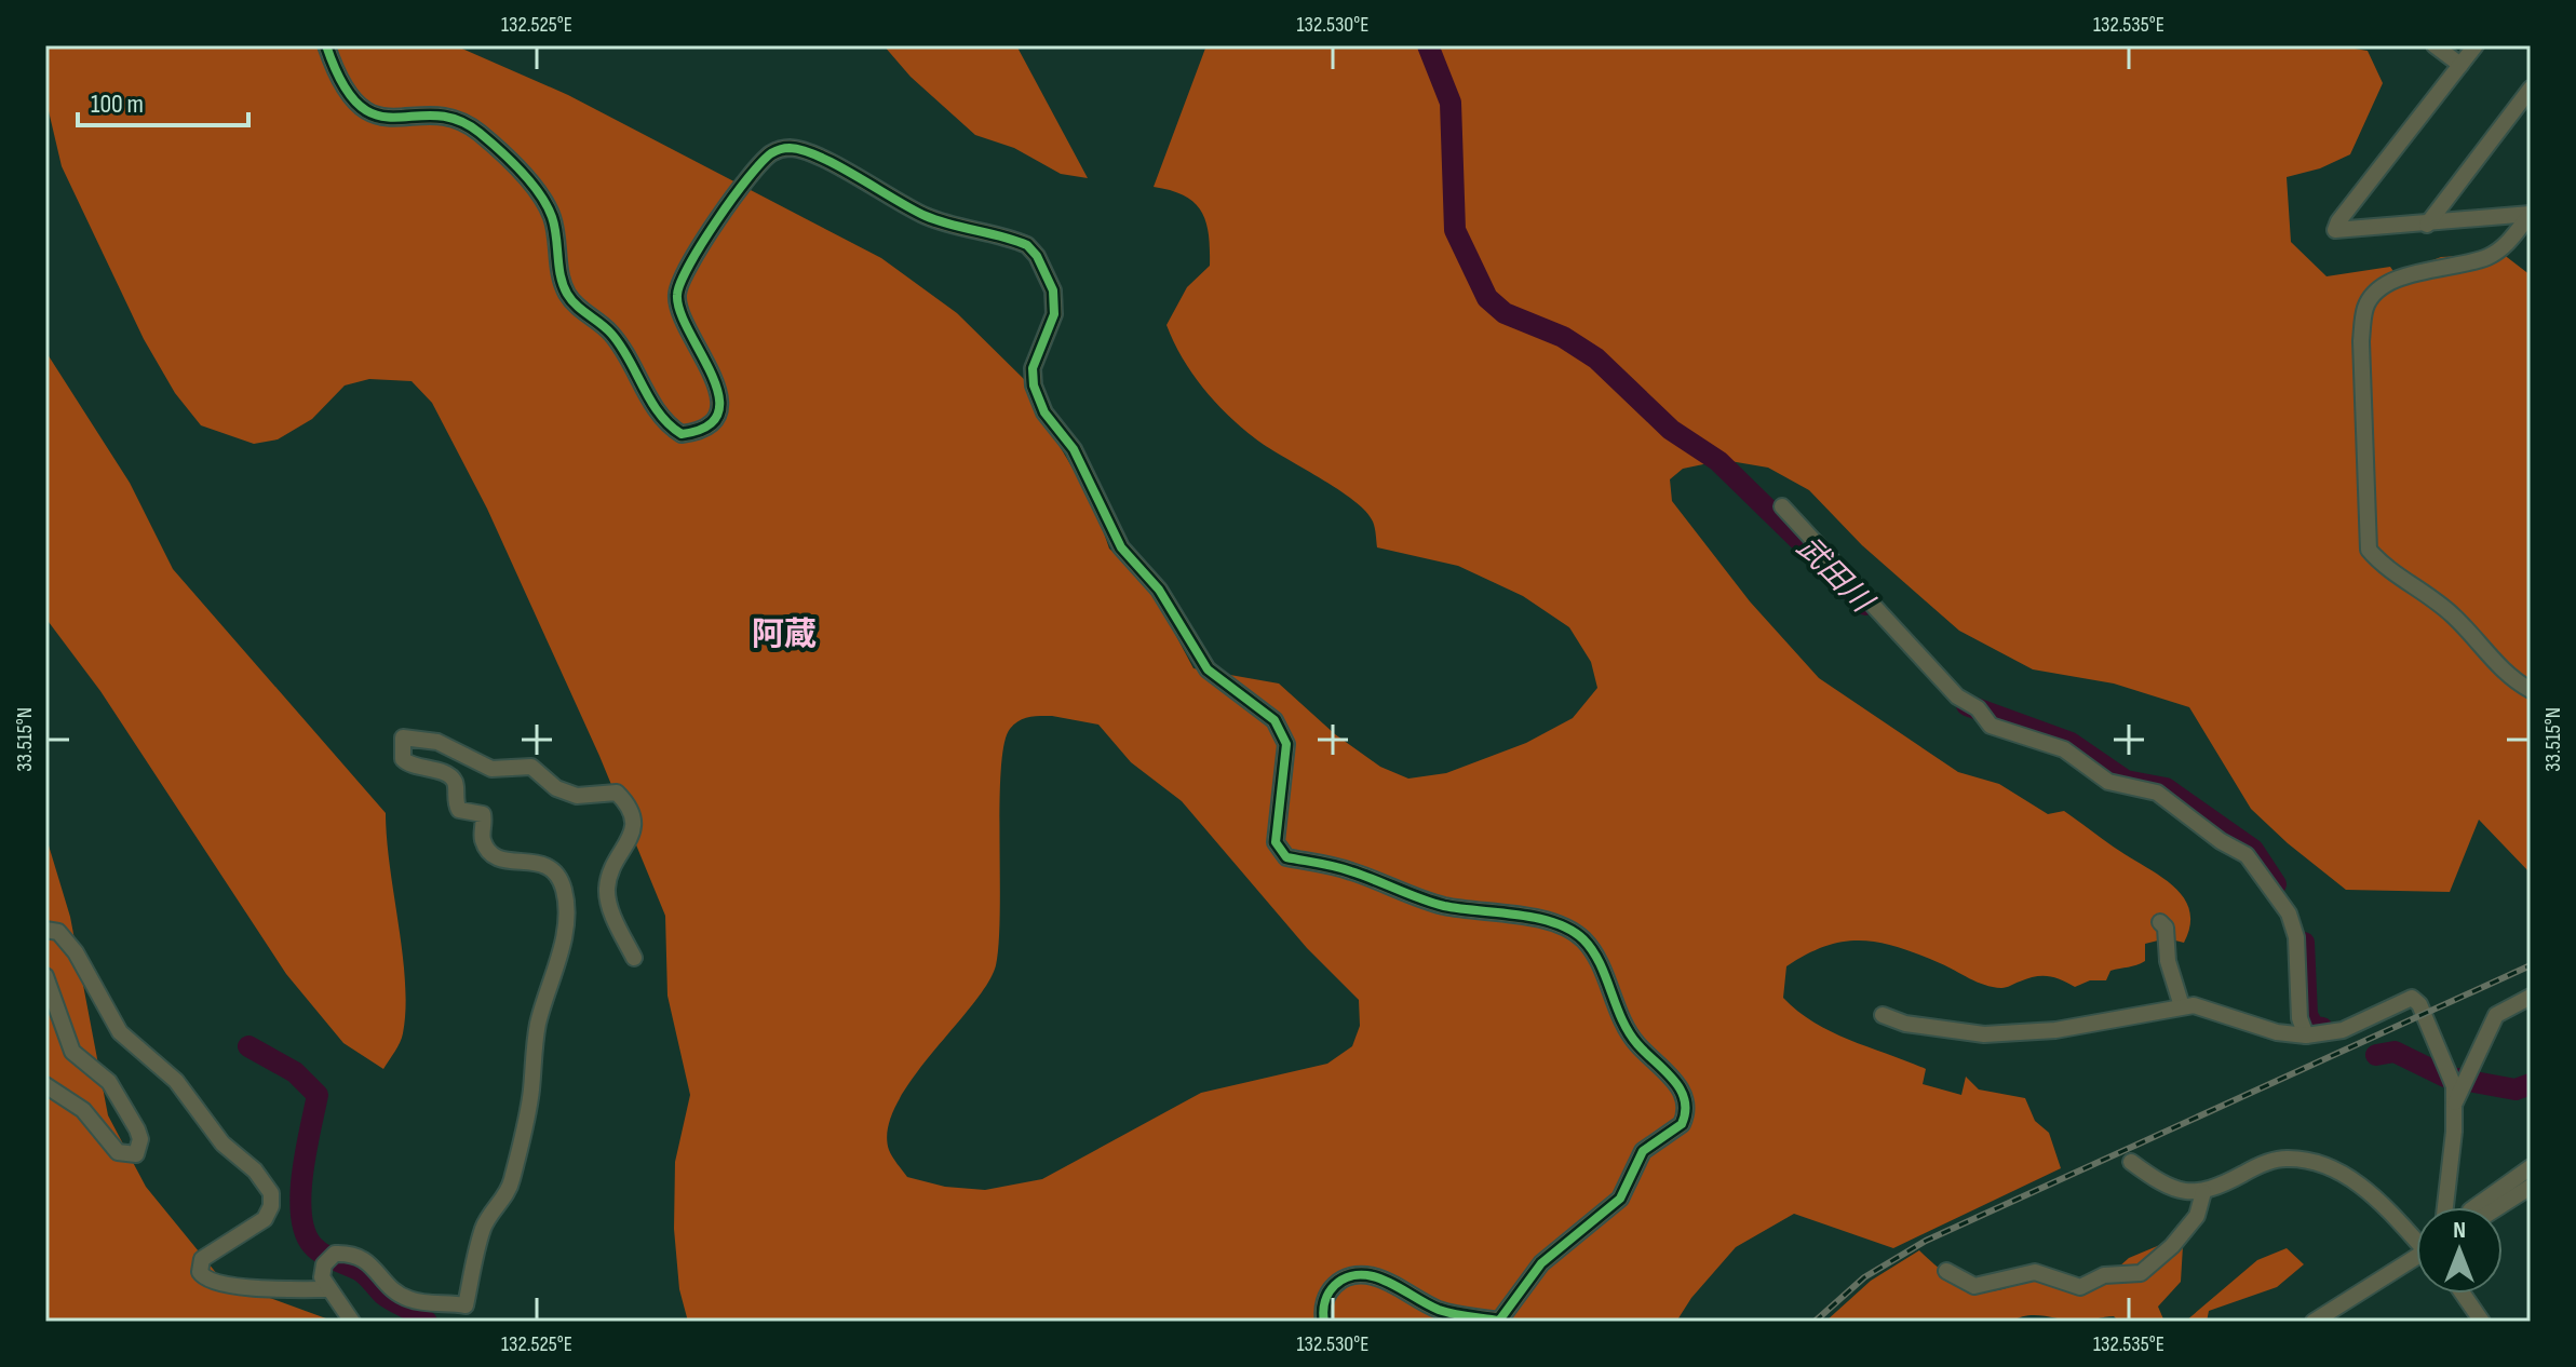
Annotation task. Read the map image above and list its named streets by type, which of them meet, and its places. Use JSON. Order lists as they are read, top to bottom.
{
  "districts": ["阿蔵"],
  "water": ["武田川"],
  "scale_bar": "100 m",
  "north": "top",
  "coordinates": [
    "132.525°E",
    "132.530°E",
    "132.535°E",
    "33.515°N"
  ]
}
